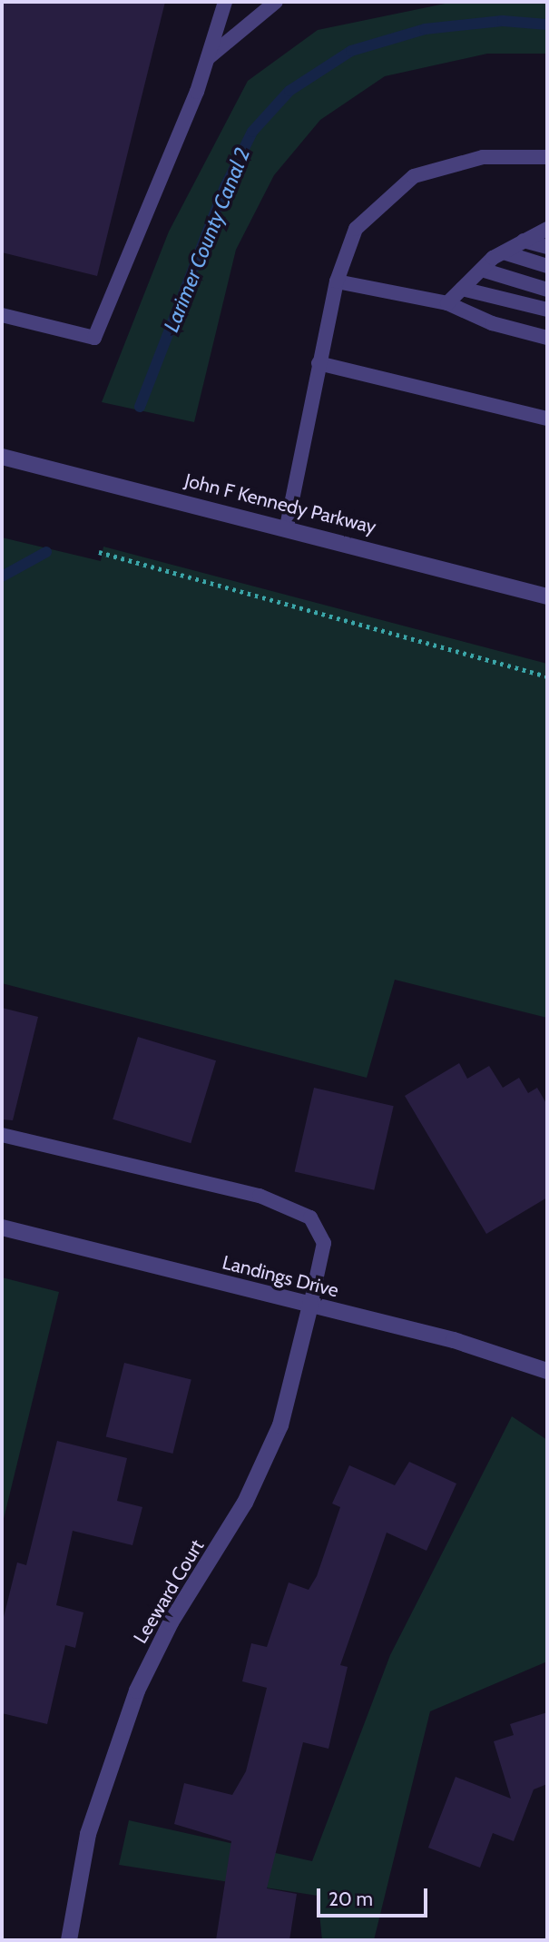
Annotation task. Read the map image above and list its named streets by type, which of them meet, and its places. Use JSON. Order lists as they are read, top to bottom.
{
  "streets": {
    "street": ["John F Kennedy Parkway", "Landings Drive", "Leeward Court"]
  },
  "crossings": [
    ["Landings Drive", "Leeward Court"]
  ],
  "water": ["Larimer County Canal 2"],
  "scale_bar": "20 m"
}
